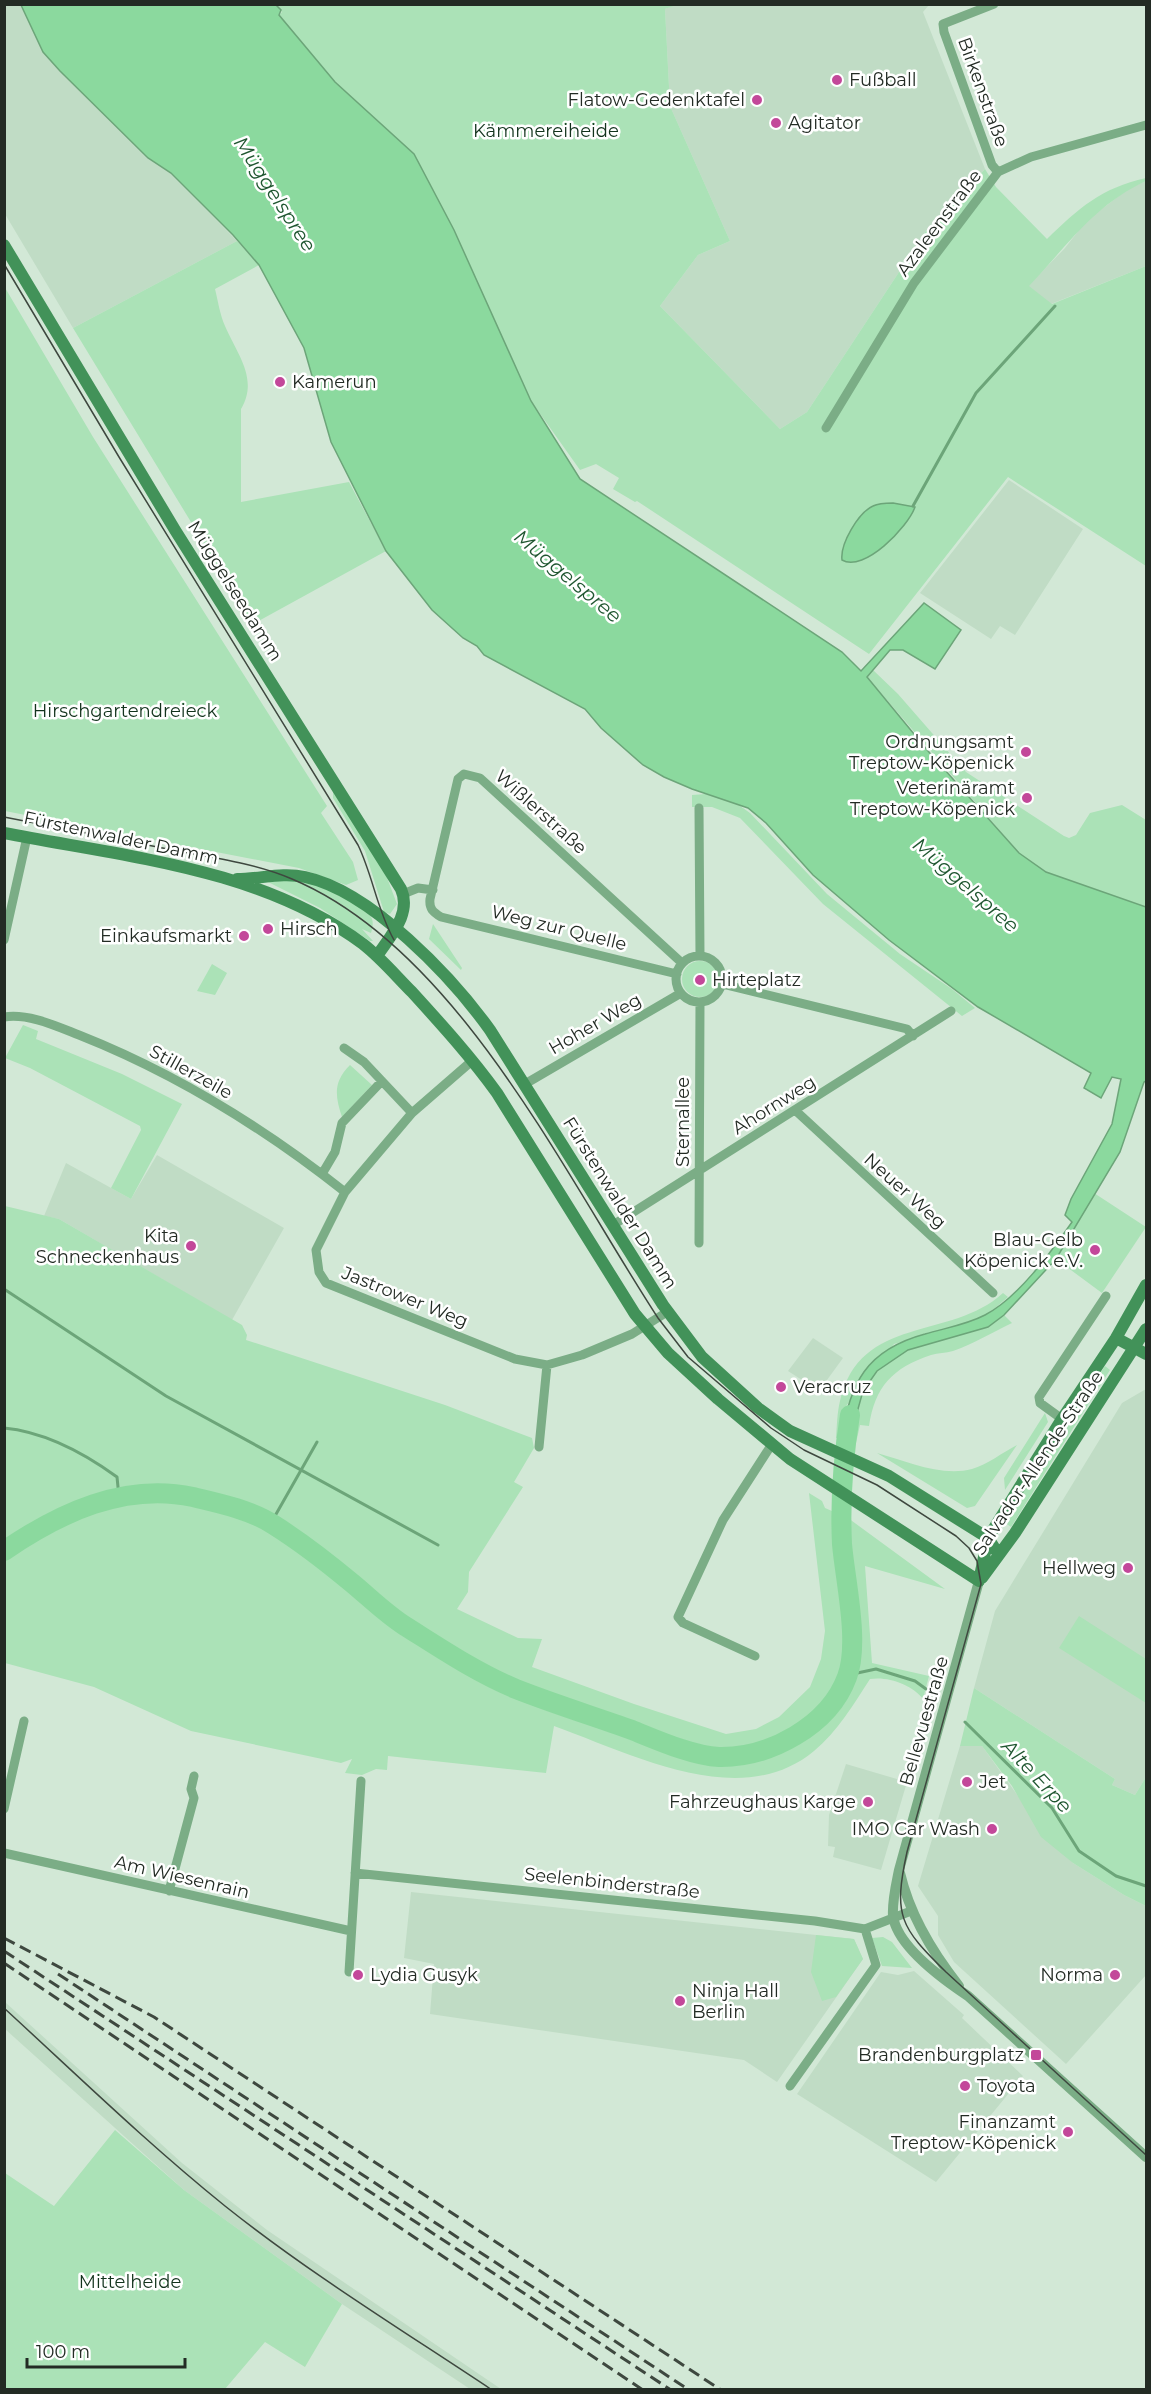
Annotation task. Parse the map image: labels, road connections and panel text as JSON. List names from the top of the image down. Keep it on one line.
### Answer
{"streets":{"main road":["Müggelseedamm","Fürstenwalder Damm","Salvador-Allende-Straße"],"street":["Birkenstraße","Azaleenstraße","Wißlerstraße","Weg zur Quelle","Hoher Weg","Stillerzeile","Ahornweg","Sternallee","Neuer Weg","Jastrower Weg","Bellevuestraße","Am Wiesenrain","Seelenbinderstraße"]},"crossings":[["Birkenstraße","Azaleenstraße"],["Wißlerstraße","Weg zur Quelle"],["Wißlerstraße","Hoher Weg"],["Wißlerstraße","Sternallee"],["Fürstenwalder Damm","Hoher Weg"],["Fürstenwalder Damm","Ahornweg"],["Fürstenwalder Damm","Jastrower Weg"],["Fürstenwalder Damm","Salvador-Allende-Straße"],["Fürstenwalder Damm","Bellevuestraße"],["Weg zur Quelle","Hoher Weg"],["Weg zur Quelle","Sternallee"],["Hoher Weg","Sternallee"],["Stillerzeile","Jastrower Weg"],["Ahornweg","Sternallee"],["Ahornweg","Neuer Weg"],["Salvador-Allende-Straße","Bellevuestraße"]],"water":["Müggelspree","Alte Erpe"],"parks":["Kämmereiheide","Hirschgartendreieck","Mittelheide"],"places":{"other":["Fußball","Flatow-Gedenktafel","Agitator","Kamerun","Ordnungsamt Treptow-Köpenick","Veterinäramt Treptow-Köpenick","Hirsch","Einkaufsmarkt","Hirteplatz","Kita Schneckenhaus","Blau-Gelb Köpenick e.V.","Veracruz","Hellweg","Jet","Fahrzeughaus Karge","IMO Car Wash","Lydia Gusyk","Norma","Ninja Hall Berlin","Toyota","Finanzamt Treptow-Köpenick"],"transit":["Brandenburgplatz"]},"scale_bar":"100 m"}
